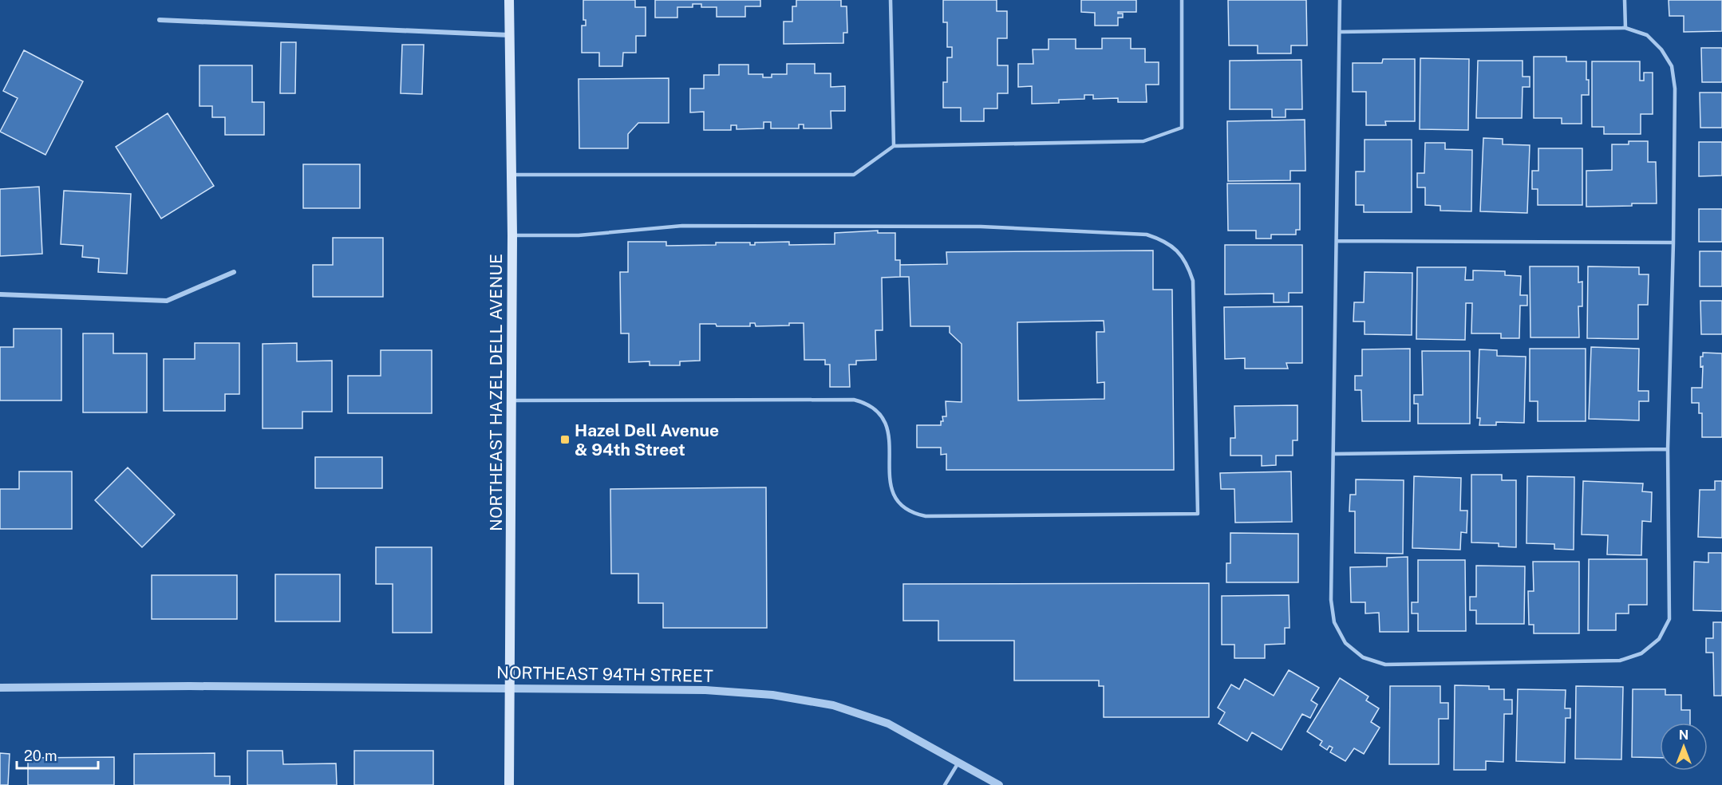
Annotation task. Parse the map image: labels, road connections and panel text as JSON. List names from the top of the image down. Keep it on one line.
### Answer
{"streets":{"main road":["NORTHEAST HAZEL DELL AVENUE"],"street":["NORTHEAST 94TH STREET"]},"crossings":[["NORTHEAST HAZEL DELL AVENUE","NORTHEAST 94TH STREET"]],"places":{"transit":["Hazel Dell Avenue & 94th Street"]},"scale_bar":"20 m","north":"top"}
